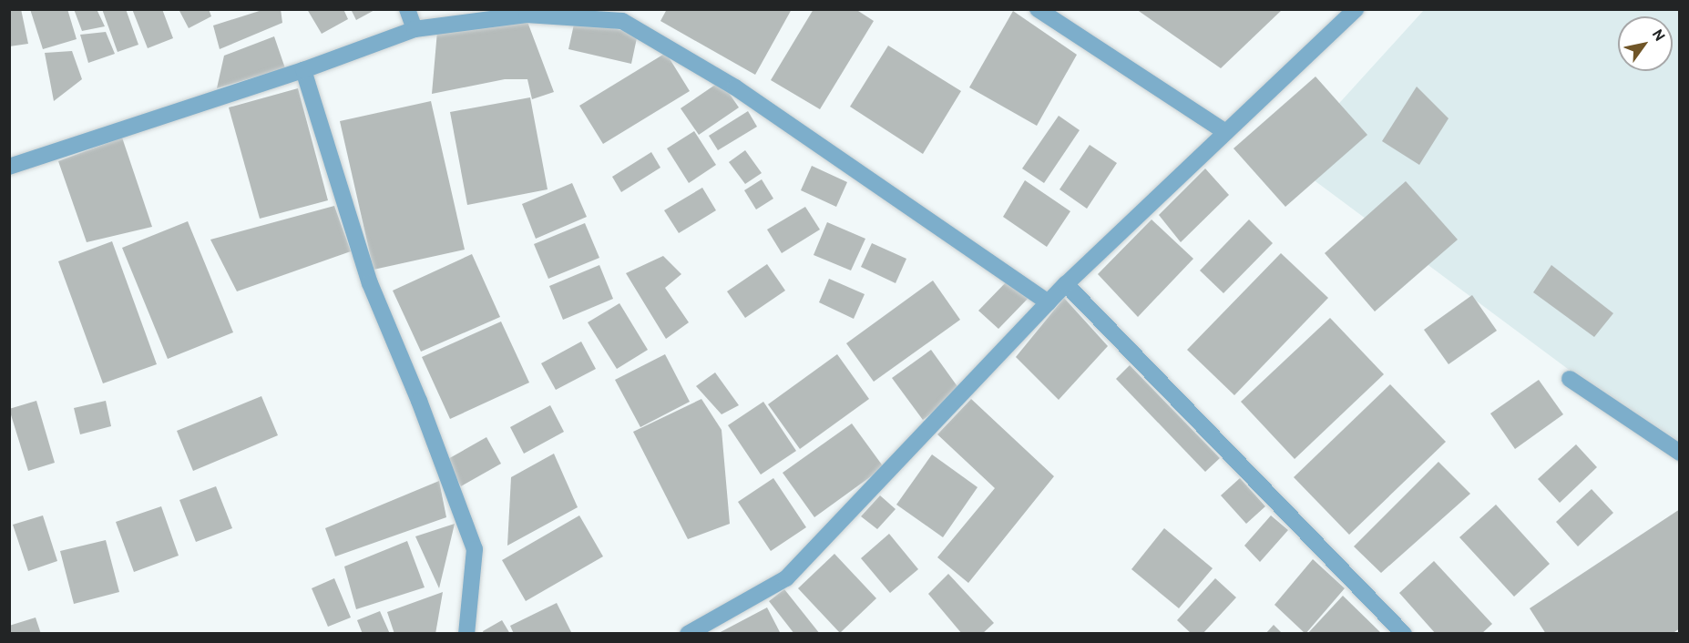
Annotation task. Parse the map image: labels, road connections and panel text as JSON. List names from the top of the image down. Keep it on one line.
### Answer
{"north":"top right"}
